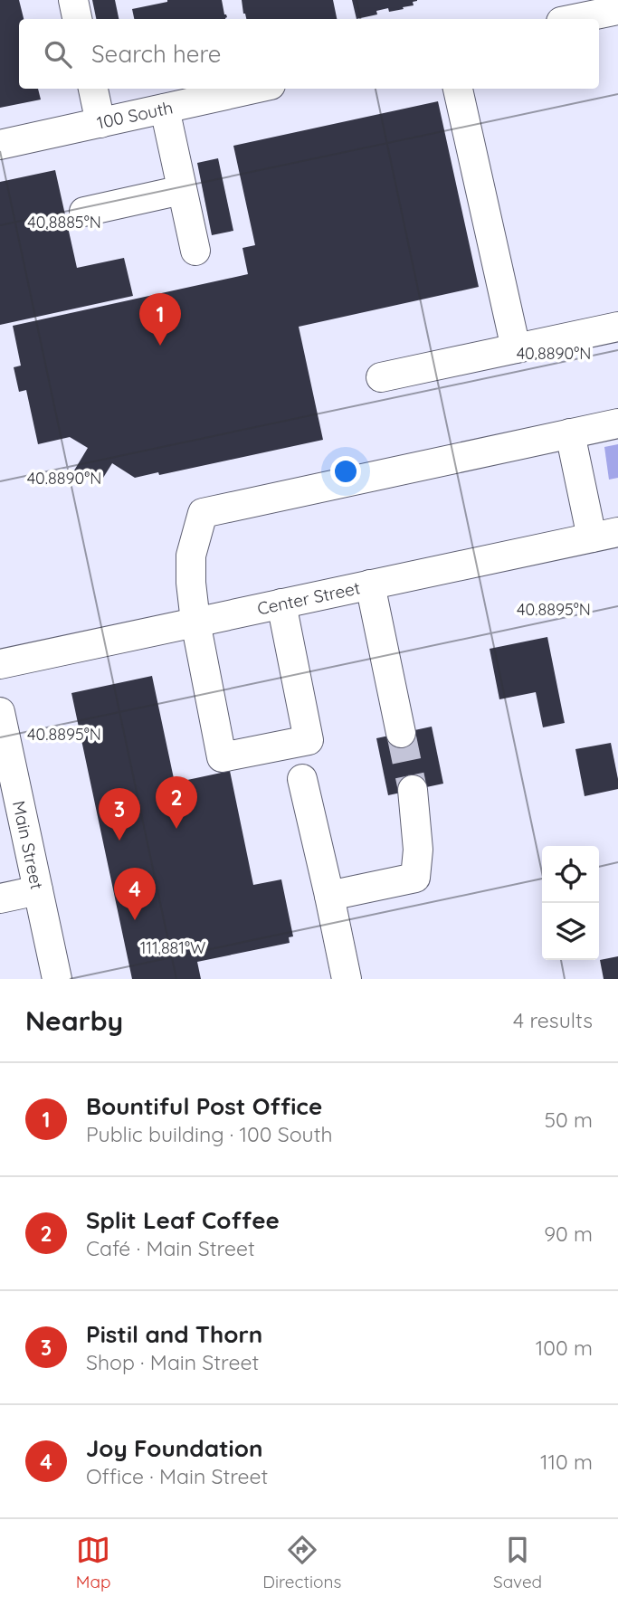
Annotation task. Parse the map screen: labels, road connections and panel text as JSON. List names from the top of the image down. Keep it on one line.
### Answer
{"streets":{"street":["100 South","Center Street","Main Street"]},"page":{"search":"Search here","pins":["1","2","3","4"],"heading":["Nearby","4 results"],"list":[{"mark":"1","name":"Bountiful Post Office","note":"Public building · 100 South","value":"50 m"},{"mark":"2","name":"Split Leaf Coffee","note":"Café · Main Street","value":"90 m"},{"mark":"3","name":"Pistil and Thorn","note":"Shop · Main Street","value":"100 m"},{"mark":"4","name":"Joy Foundation","note":"Office · Main Street","value":"110 m"}],"nav":["Map","Directions","Saved"]},"coordinates":["40.8885°N","40.8890°N","40.8895°N","111.881°W"]}
